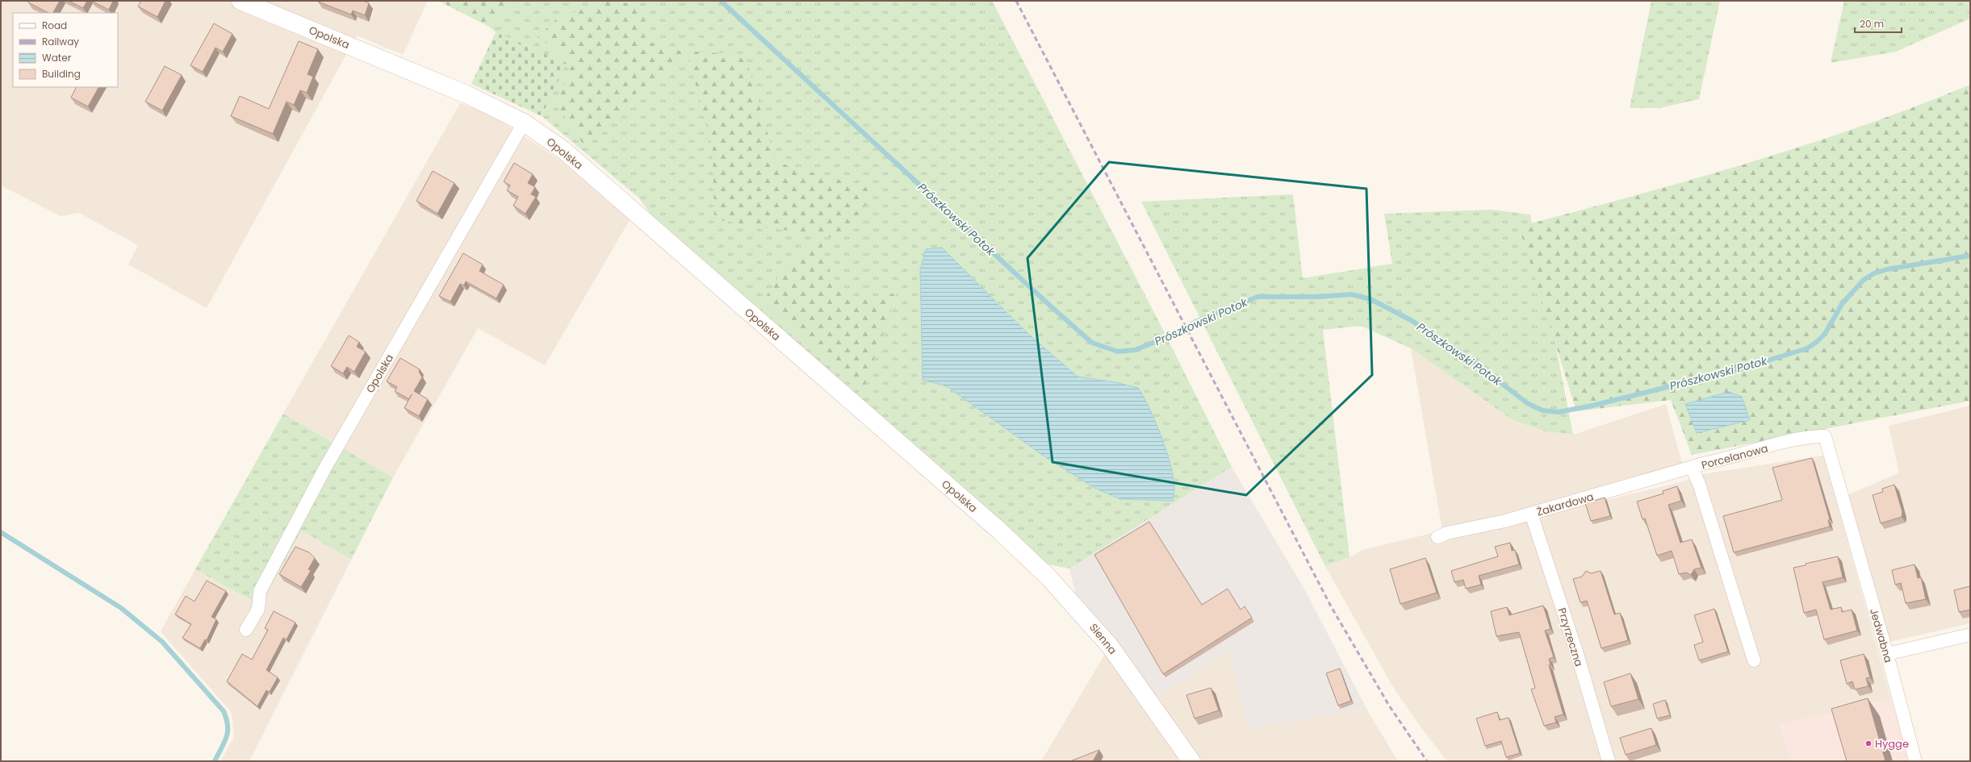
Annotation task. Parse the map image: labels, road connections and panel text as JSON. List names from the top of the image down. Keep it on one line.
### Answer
{"streets":{"street":["Opolska","Porcelanowa","Żakardowa","Jedwabna","Przyrzeczna","Sienna"]},"crossings":[["Opolska","Sienna"],["Porcelanowa","Żakardowa"],["Porcelanowa","Jedwabna"],["Żakardowa","Przyrzeczna"]],"water":["Prószkowski Potok"],"places":["Hygge"],"legend":["Road","Railway","Water","Building"],"scale_bar":"20 m"}
